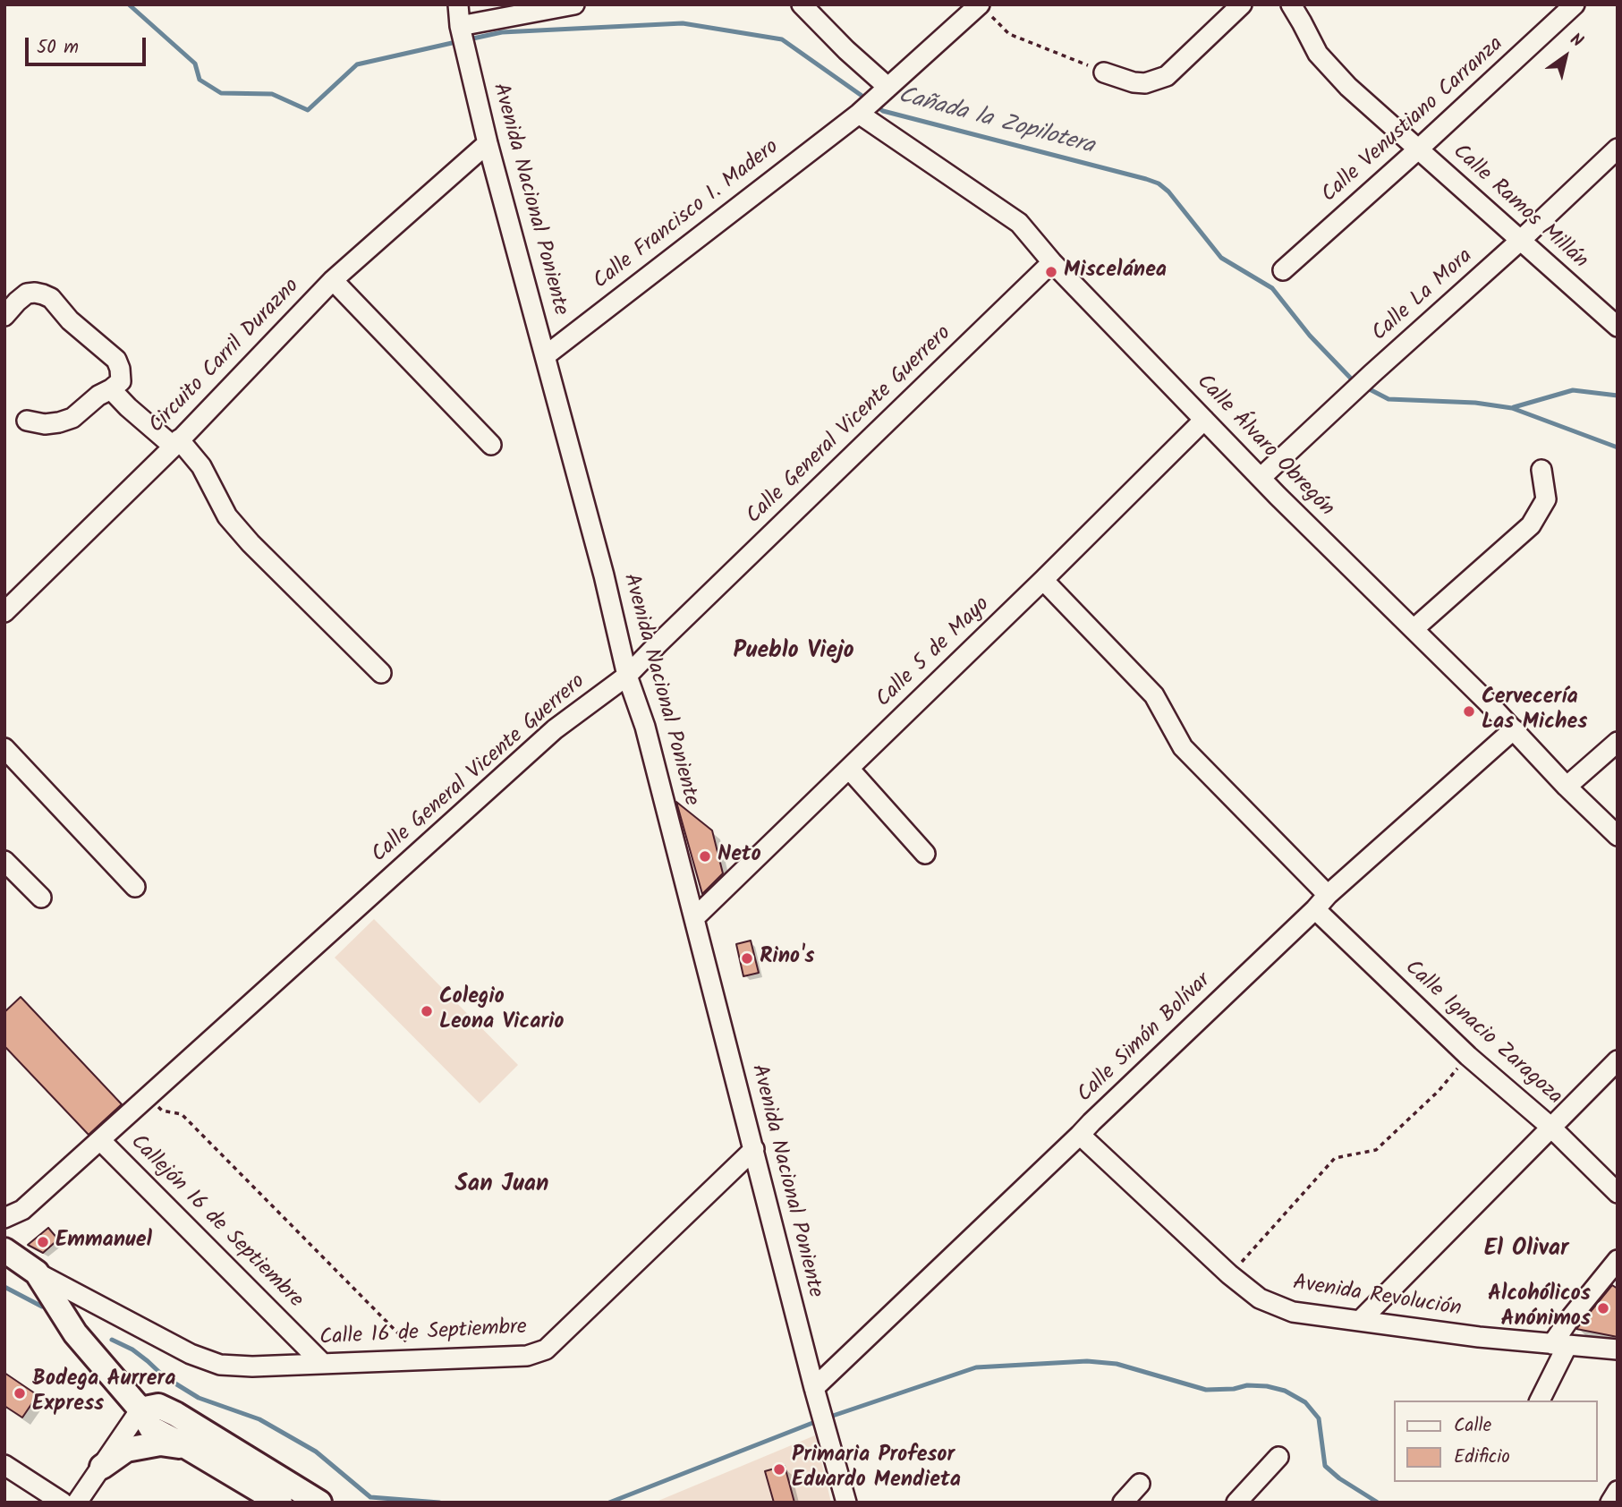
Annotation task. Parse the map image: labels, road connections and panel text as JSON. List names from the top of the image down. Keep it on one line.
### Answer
{"streets":{"street":["Calle Venustiano Carranza","Avenida Nacional Poniente","Calle Ramos Millán","Calle Francisco I. Madero","Calle La Mora","Circuito Carril Durazno","Calle General Vicente Guerrero","Calle Álvaro Obregón","Calle 5 de Mayo","Calle Ignacio Zaragoza","Calle Simón Bolívar","Callejón 16 de Septiembre","Avenida Revolución","Calle 16 de Septiembre"]},"crossings":[["Calle Venustiano Carranza","Calle Ramos Millán"],["Avenida Nacional Poniente","Calle Francisco I. Madero"],["Avenida Nacional Poniente","Circuito Carril Durazno"],["Avenida Nacional Poniente","Calle General Vicente Guerrero"],["Avenida Nacional Poniente","Calle 5 de Mayo"],["Avenida Nacional Poniente","Calle Simón Bolívar"],["Avenida Nacional Poniente","Calle 16 de Septiembre"],["Calle Ramos Millán","Calle La Mora"],["Calle Francisco I. Madero","Calle Álvaro Obregón"],["Calle La Mora","Calle Álvaro Obregón"],["Calle General Vicente Guerrero","Calle Álvaro Obregón"],["Calle General Vicente Guerrero","Callejón 16 de Septiembre"],["Calle Álvaro Obregón","Calle 5 de Mayo"],["Calle Álvaro Obregón","Calle Simón Bolívar"],["Calle 5 de Mayo","Calle Ignacio Zaragoza"],["Calle Ignacio Zaragoza","Calle Simón Bolívar"],["Calle Simón Bolívar","Avenida Revolución"],["Callejón 16 de Septiembre","Calle 16 de Septiembre"]],"districts":["Pueblo Viejo","San Juan","El Olivar"],"water":["Cañada la Zopilotera"],"places":["Miscelánea","Cervecería Las Miches","Neto","Rino's","Colegio Leona Vicario","Emmanuel","Alcohólicos Anónimos","Bodega Aurrera Express","Primaria Profesor Eduardo Mendieta"],"legend":["Calle","Edificio"],"scale_bar":"50 m","north":"top right"}
